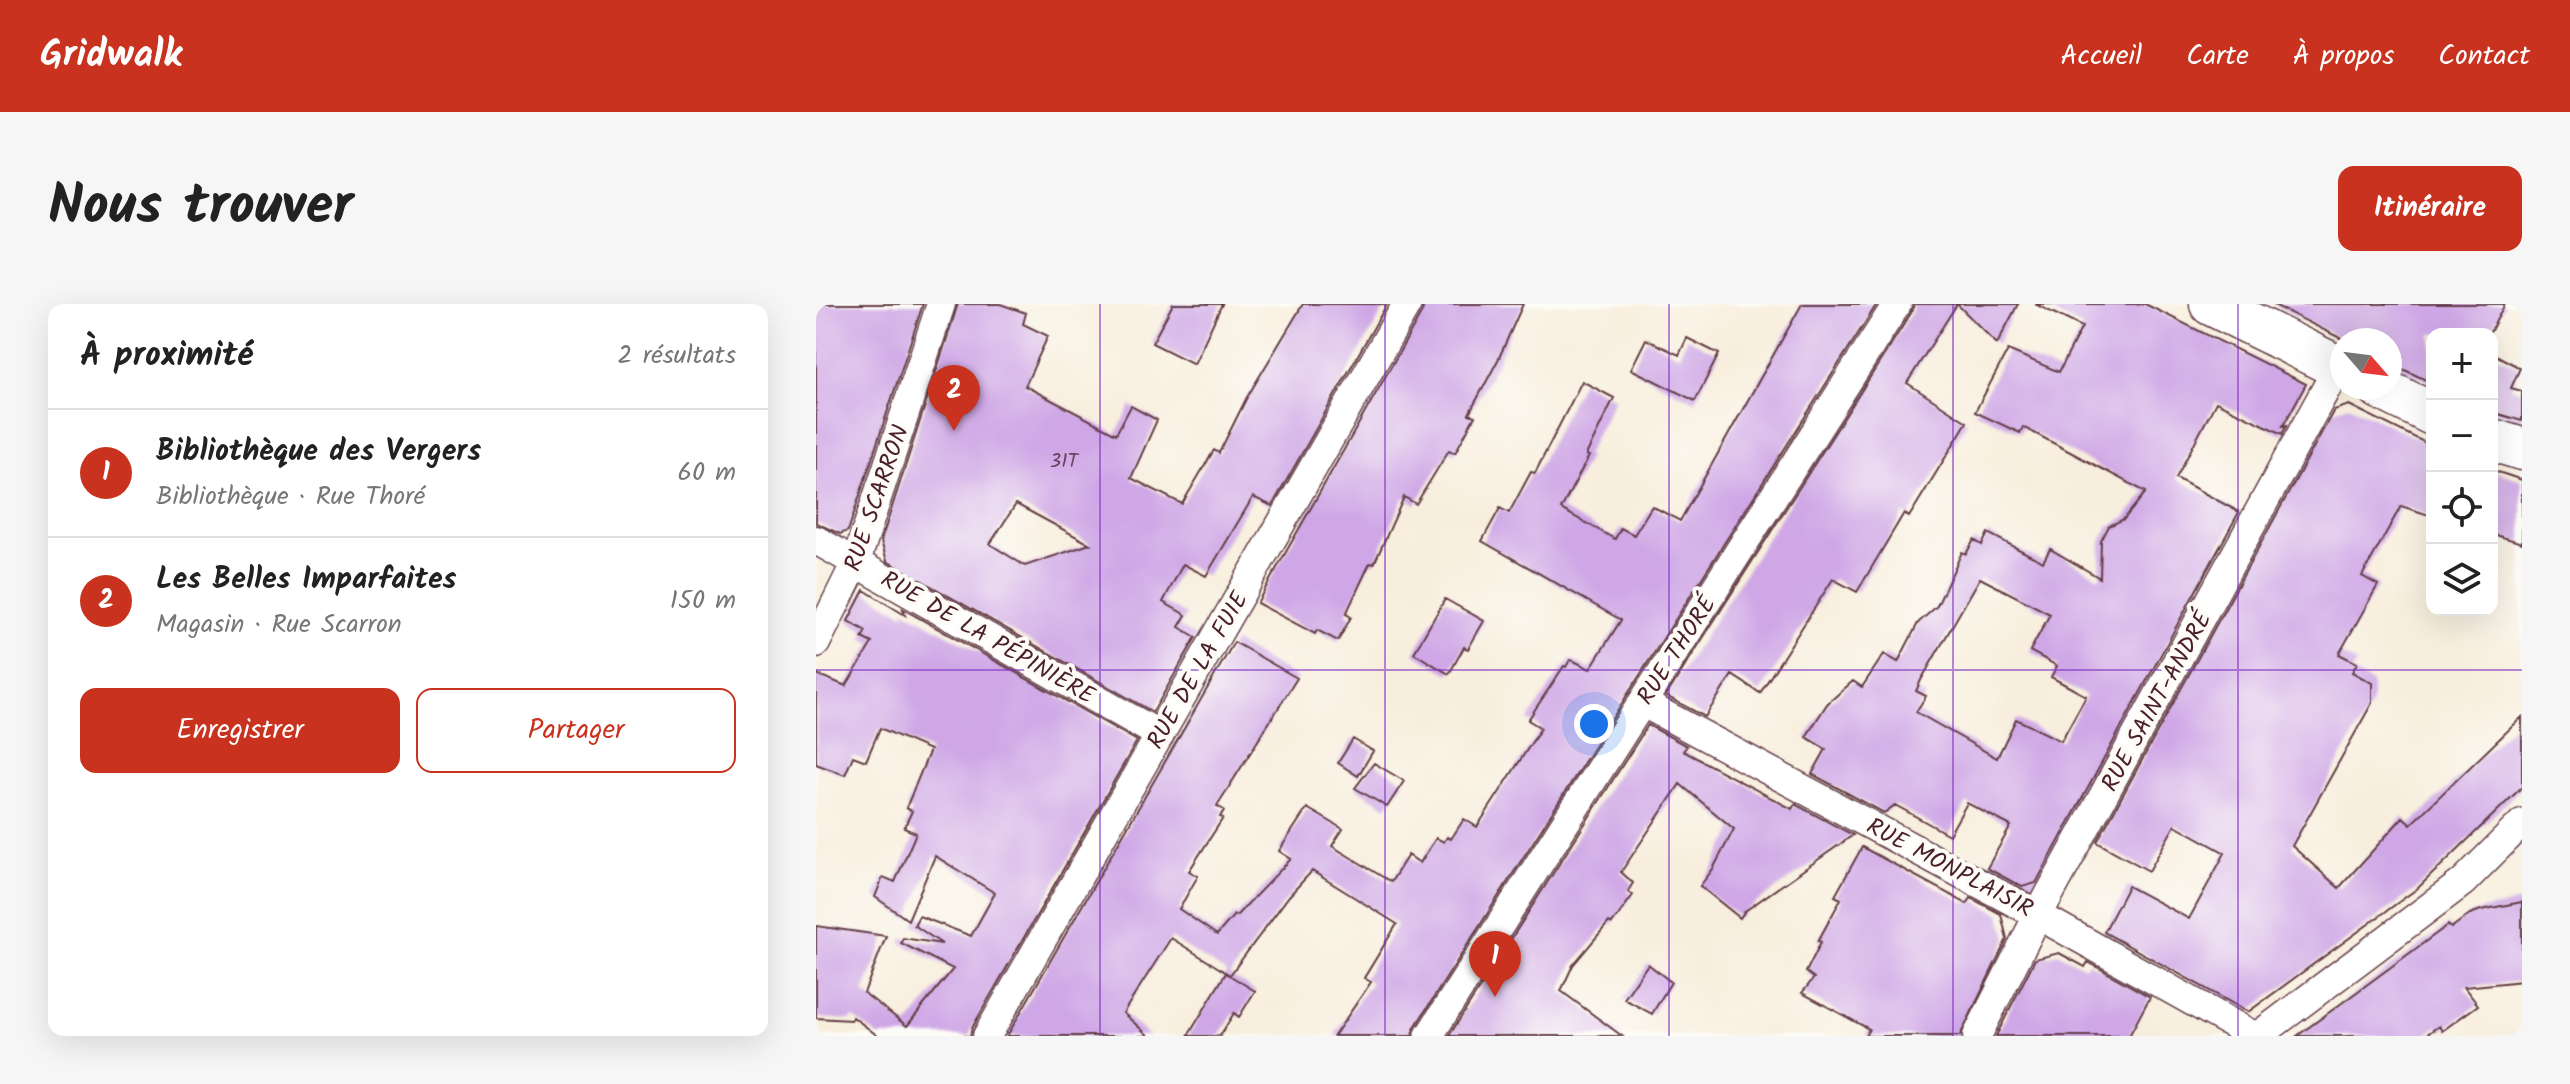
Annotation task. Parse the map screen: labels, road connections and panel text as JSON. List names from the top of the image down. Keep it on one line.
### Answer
{"streets":{"street":["RUE SCARRON","RUE DE LA PÉPINIÈRE","RUE THORÉ","RUE DE LA FUIE","RUE SAINT-ANDRÉ","RUE MONPLAISIR"]},"crossings":[["RUE SCARRON","RUE DE LA PÉPINIÈRE"],["RUE DE LA PÉPINIÈRE","RUE DE LA FUIE"],["RUE THORÉ","RUE MONPLAISIR"],["RUE SAINT-ANDRÉ","RUE MONPLAISIR"]],"house_numbers":["31T"],"north":"bottom right","page":{"header":"Gridwalk","nav":["Accueil","Carte","À propos","Contact"],"title":"Nous trouver","buttons":["Itinéraire",["Enregistrer","Partager"]],"heading":["À proximité","2 résultats"],"map_buttons":["+","−"],"pins":["2","1"],"list":[{"mark":"1","name":"Bibliothèque des Vergers","note":"Bibliothèque · Rue Thoré","value":"60 m"},{"mark":"2","name":"Les Belles Imparfaites","note":"Magasin · Rue Scarron","value":"150 m"}]}}
